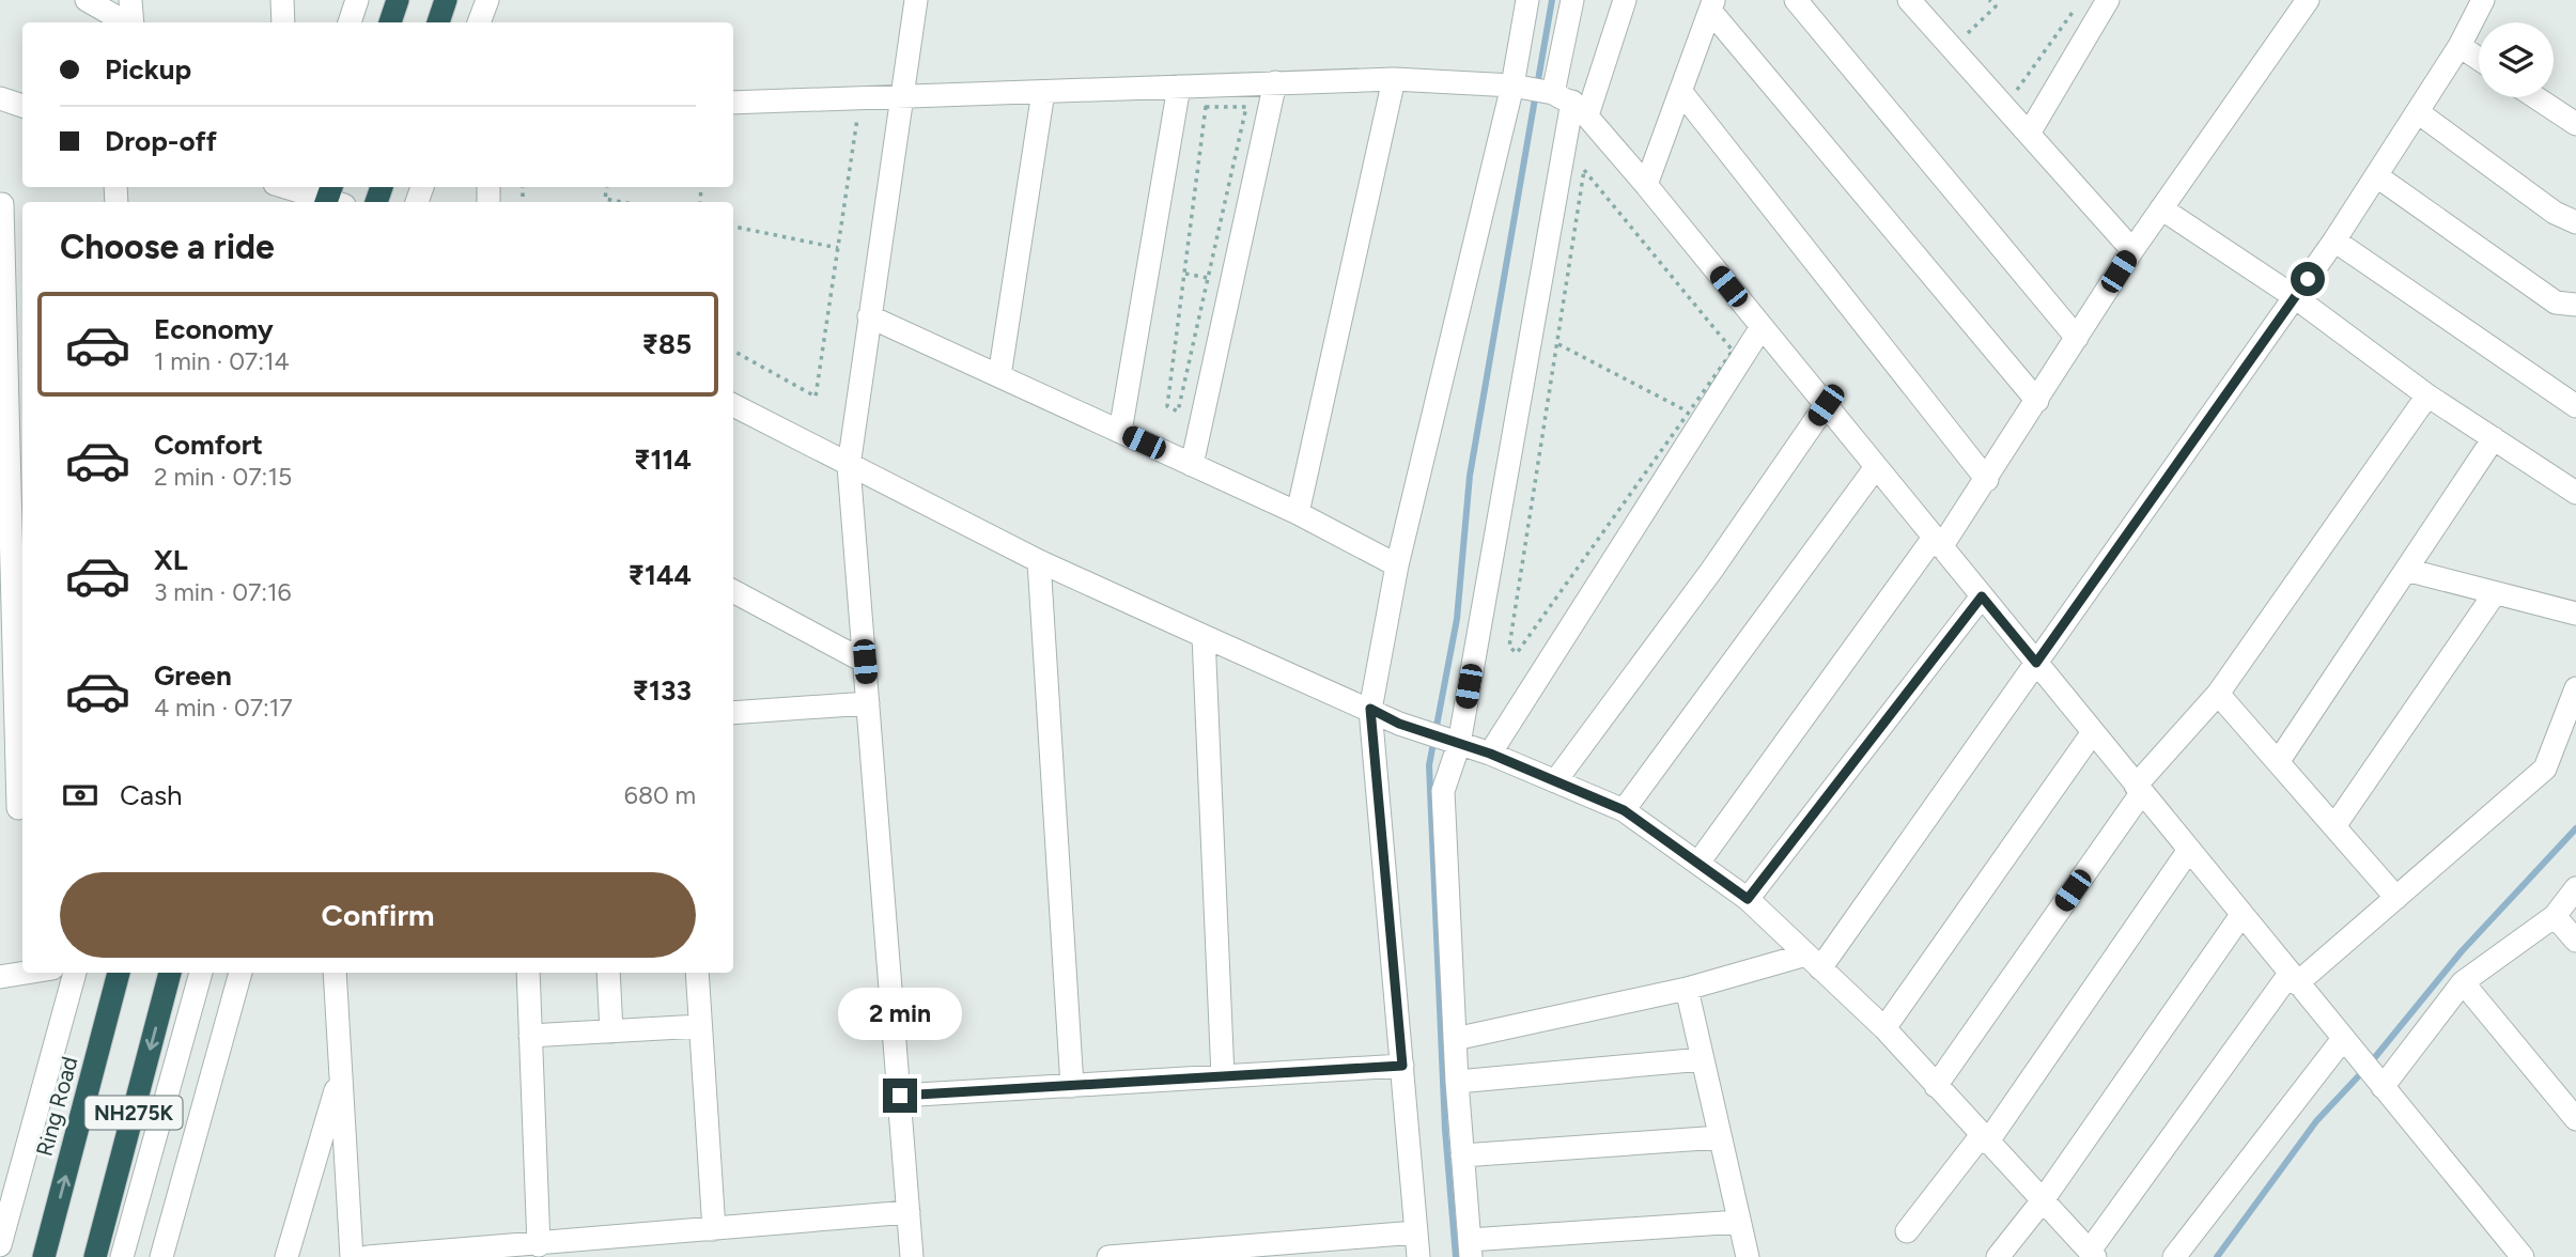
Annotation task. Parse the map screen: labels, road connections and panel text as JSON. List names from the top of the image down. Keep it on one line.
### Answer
{"streets":{"highway":["Ring Road","NH275K"]},"page":{"banner":["Pickup","Drop-off"],"heading":"Choose a ride","list":[{"name":"Economy","note":"1 min · 07:14","value":"₹85"},{"name":"Comfort","note":"2 min · 07:15","value":"₹114"},{"name":"XL","note":"3 min · 07:16","value":"₹144"},{"name":"Green","note":"4 min · 07:17","value":"₹133"}],"pay":["Cash","680 m"],"buttons":"Confirm","bubble":"2 min"}}
